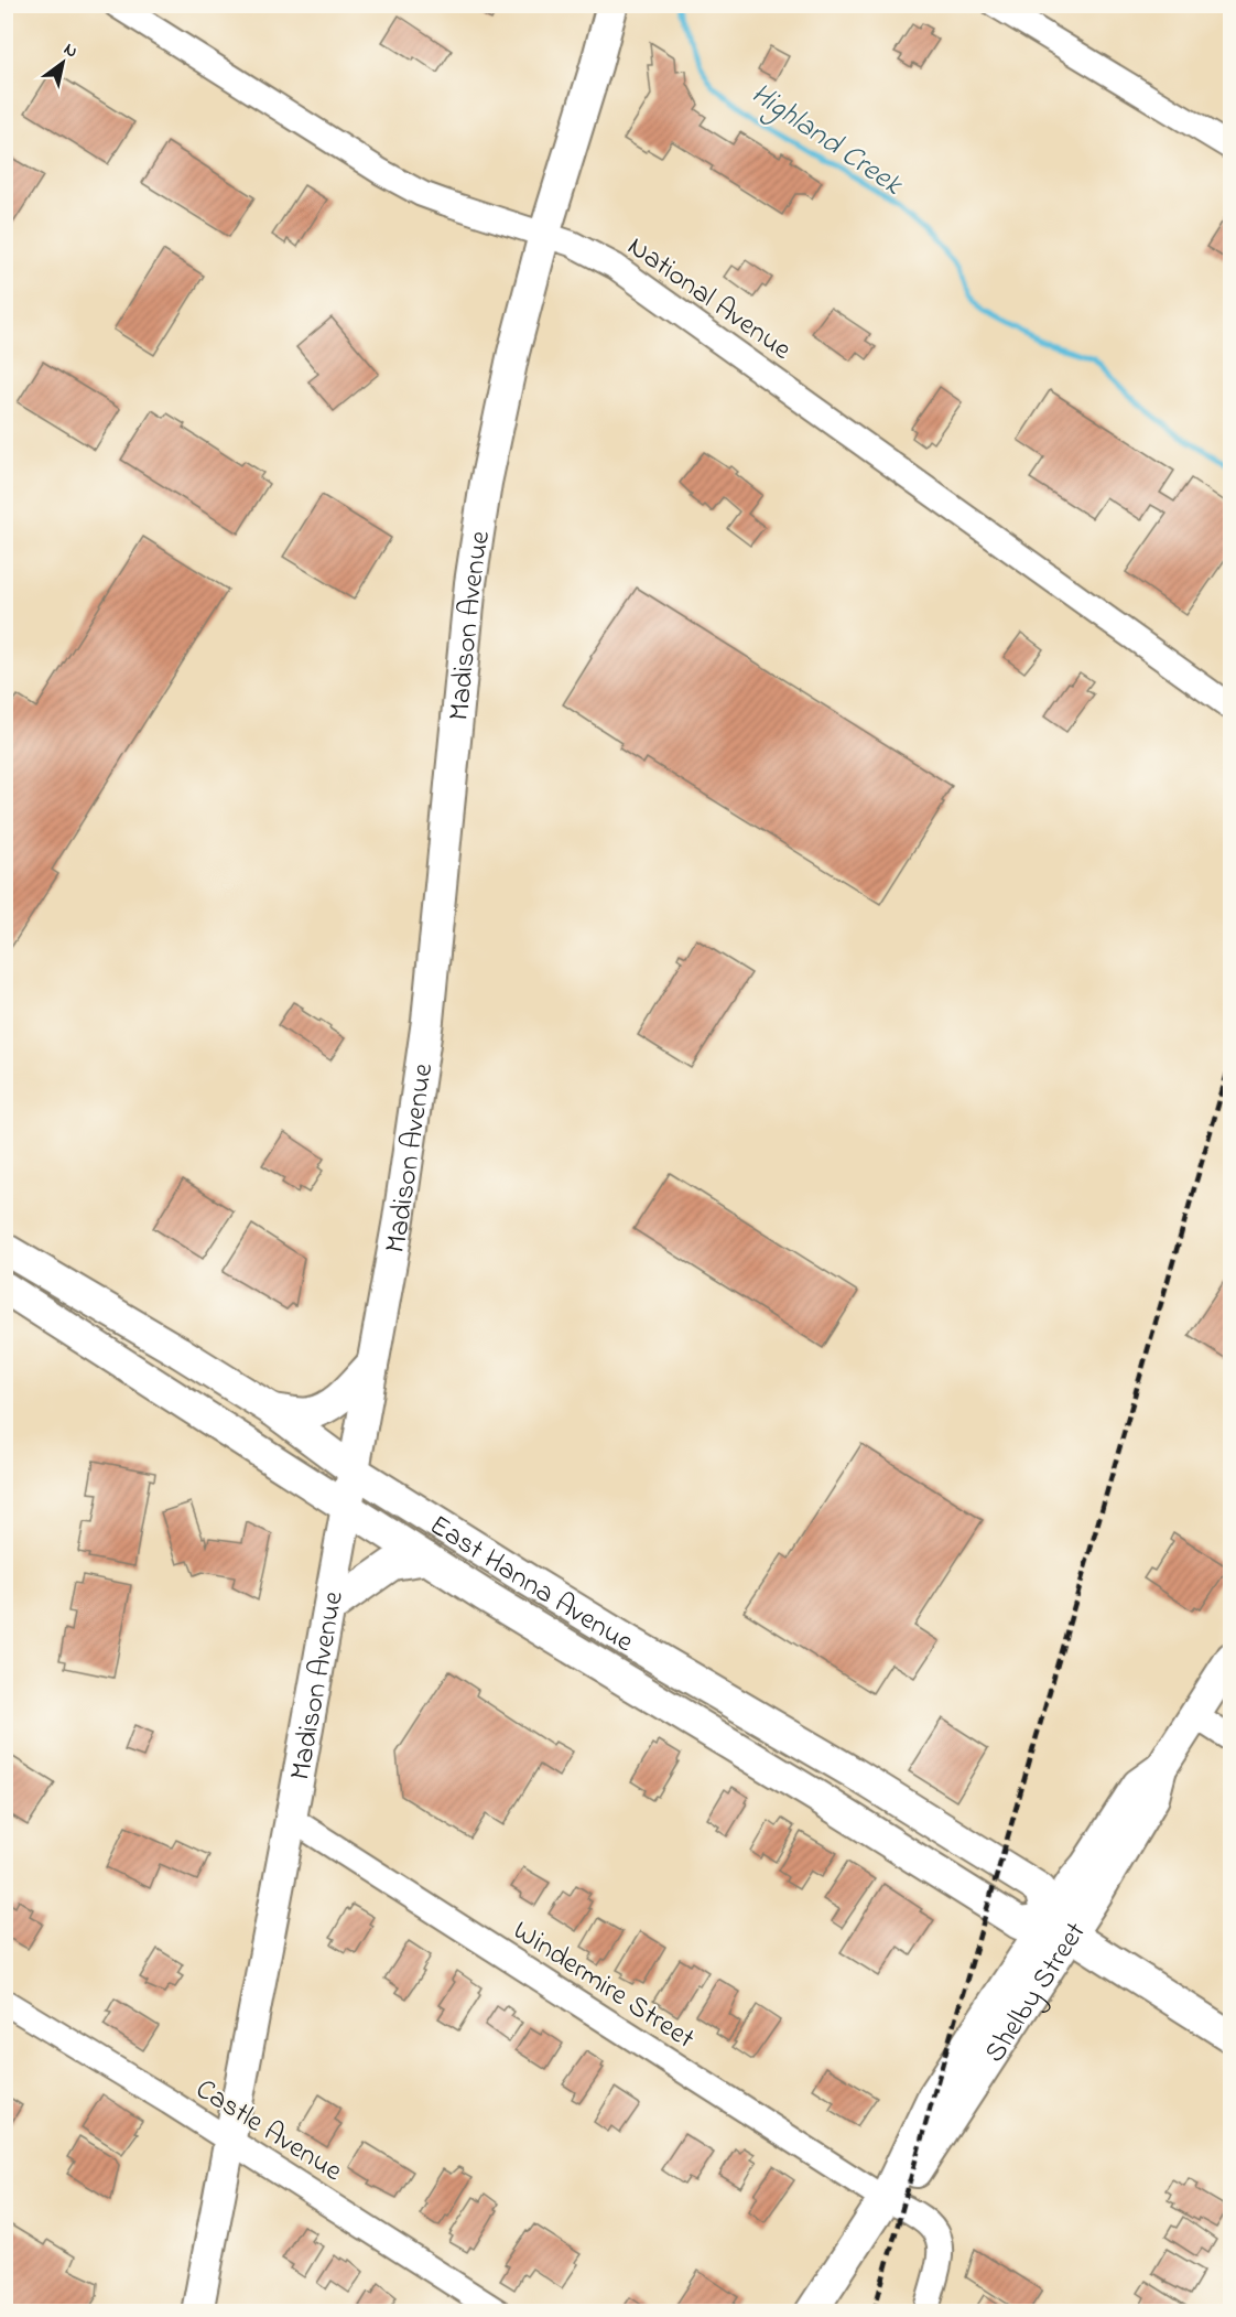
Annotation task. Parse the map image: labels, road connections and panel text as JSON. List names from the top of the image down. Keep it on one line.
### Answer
{"streets":{"main road":["Madison Avenue","East Hanna Avenue","Shelby Street"],"street":["National Avenue","Windermire Street","Castle Avenue"]},"crossings":[["National Avenue","Madison Avenue"],["Madison Avenue","East Hanna Avenue"],["Madison Avenue","Windermire Street"],["Madison Avenue","Castle Avenue"],["East Hanna Avenue","Shelby Street"],["Windermire Street","Shelby Street"]],"water":["Highland Creek"],"north":"top right"}
